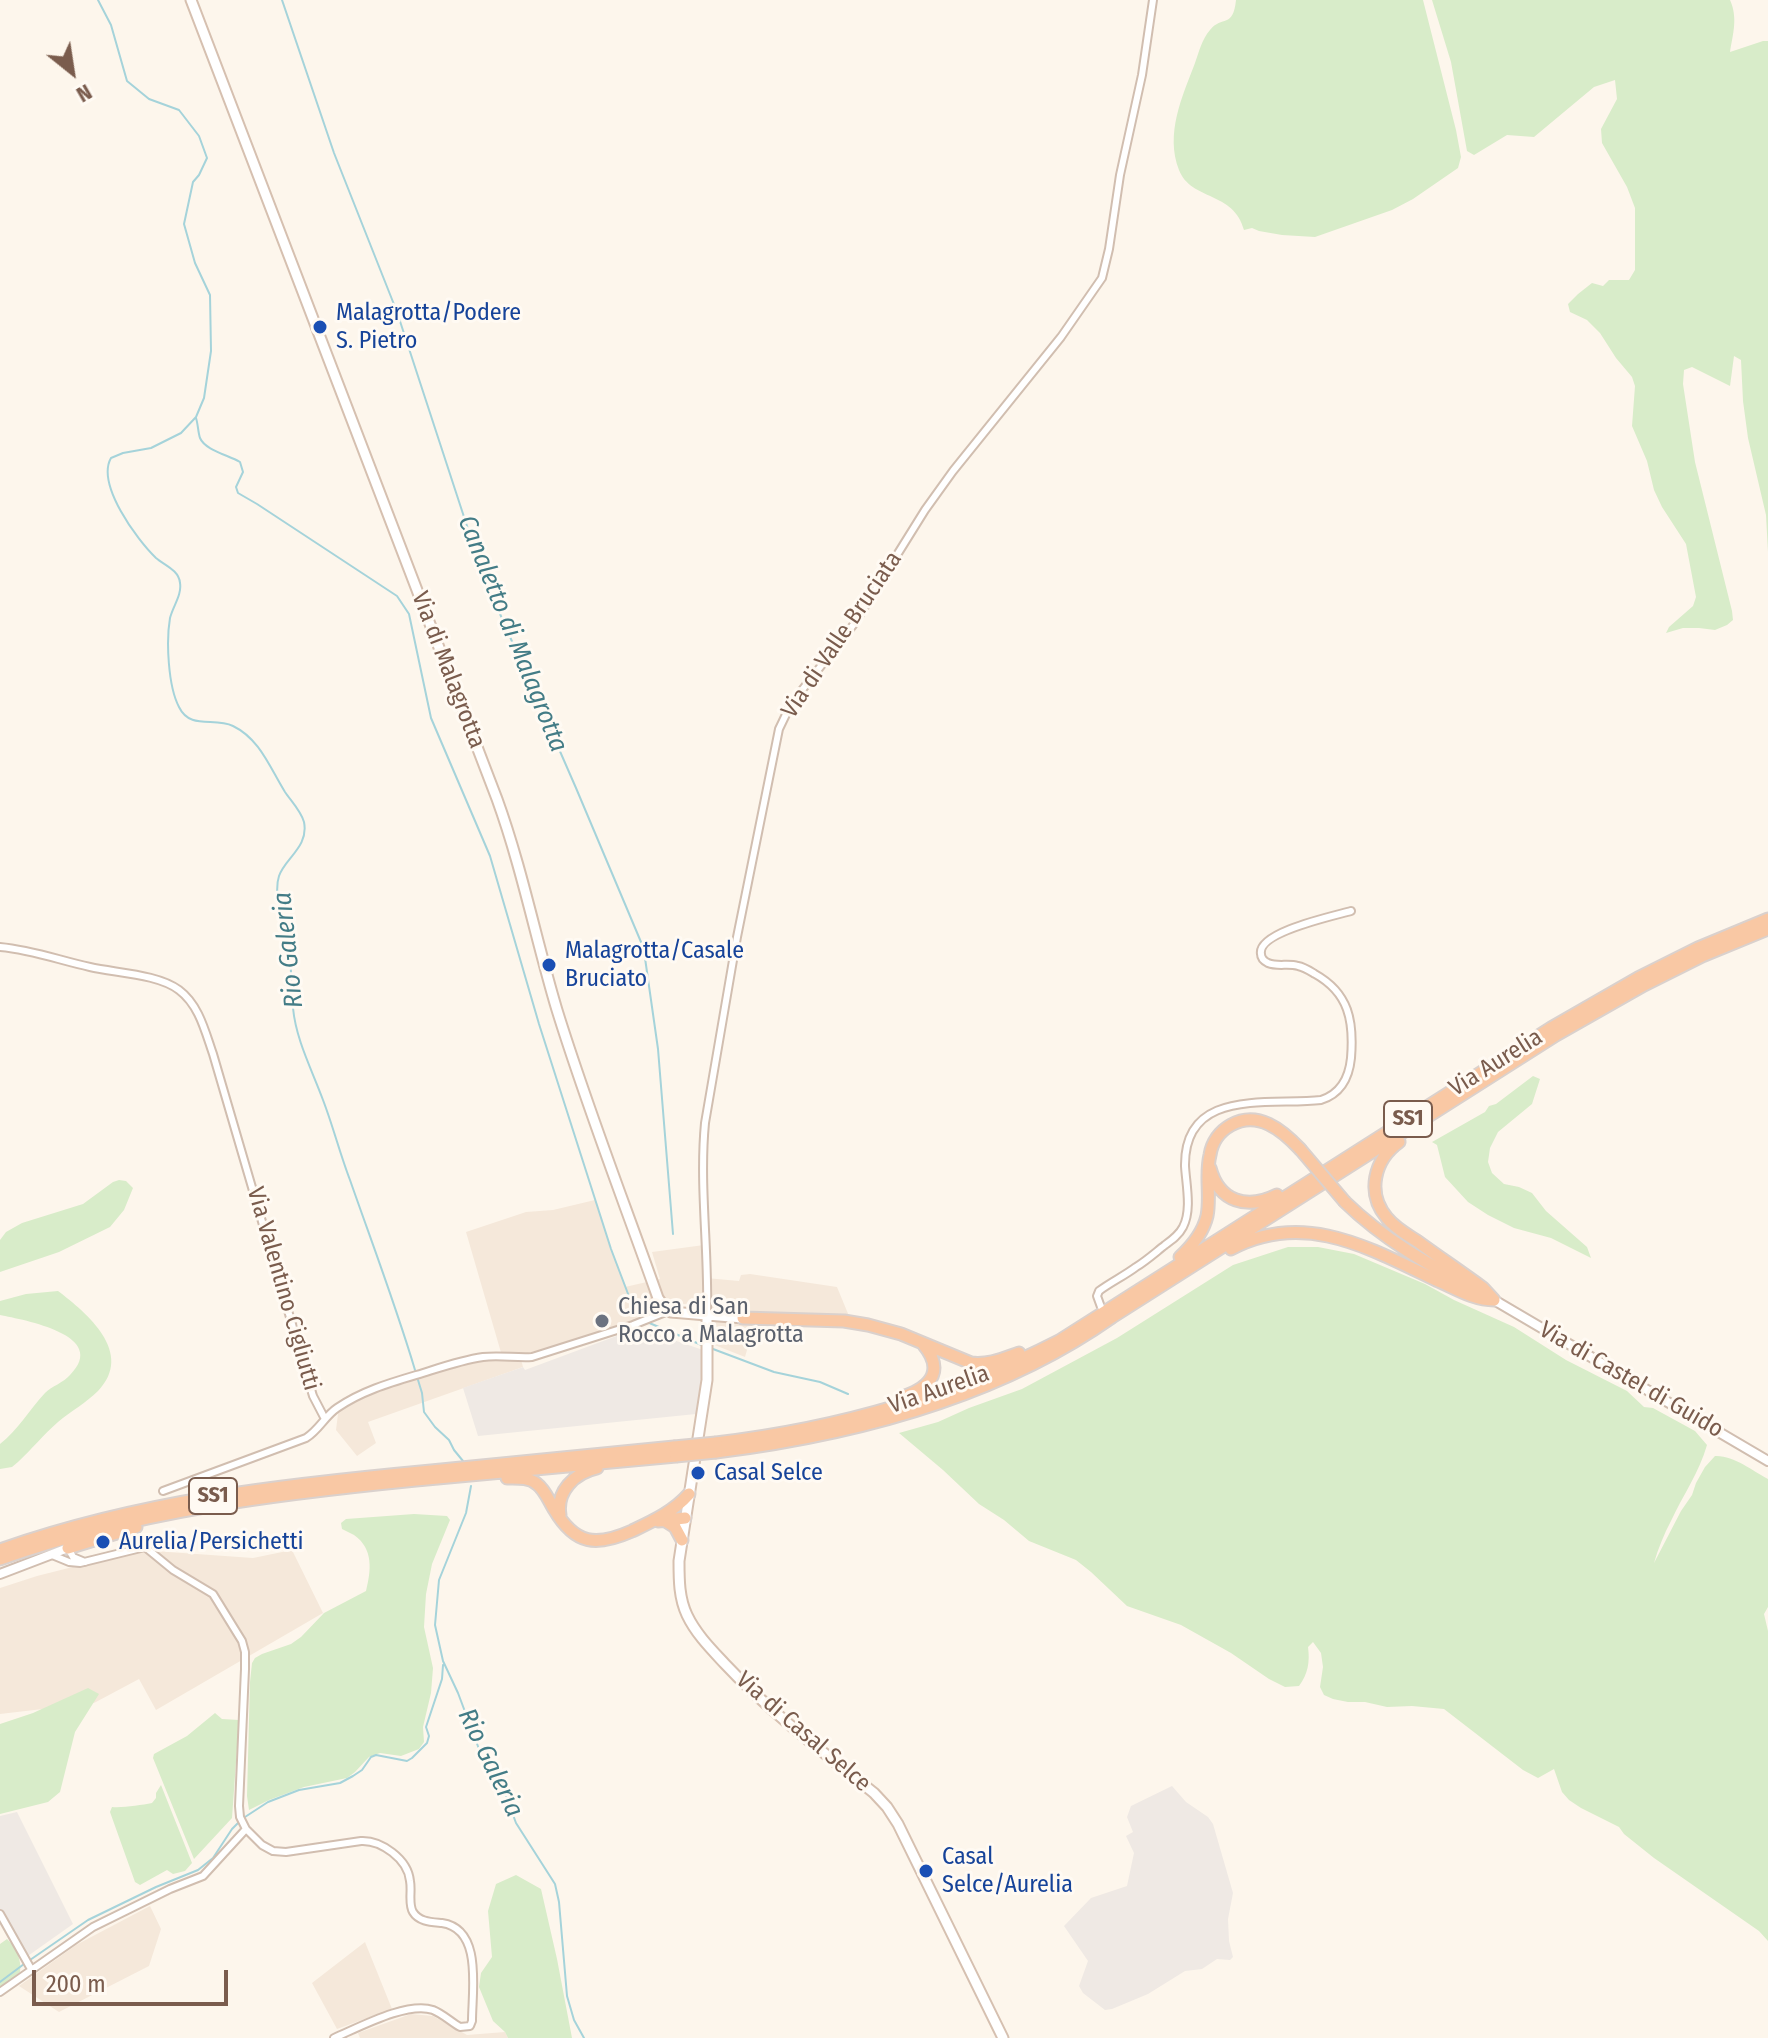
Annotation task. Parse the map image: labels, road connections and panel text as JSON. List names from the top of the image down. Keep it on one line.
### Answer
{"streets":{"highway":["Via Aurelia","SS1"],"main road":["Via di Malagrotta","Via di Casal Selce"],"street":["Via di Valle Bruciata","Via Valentino Cigliutti","Via di Castel di Guido"]},"crossings":[["Via di Valle Bruciata","Via di Casal Selce"],["Via di Malagrotta","Via Valentino Cigliutti"]],"water":["Canaletto di Malagrotta","Rio Galeria"],"places":["Malagrotta/Podere S. Pietro","Malagrotta/Casale Bruciato","Chiesa di San Rocco a Malagrotta","Casal Selce","Aurelia/Persichetti","Casal Selce/Aurelia"],"scale_bar":"200 m","north":"bottom right"}
